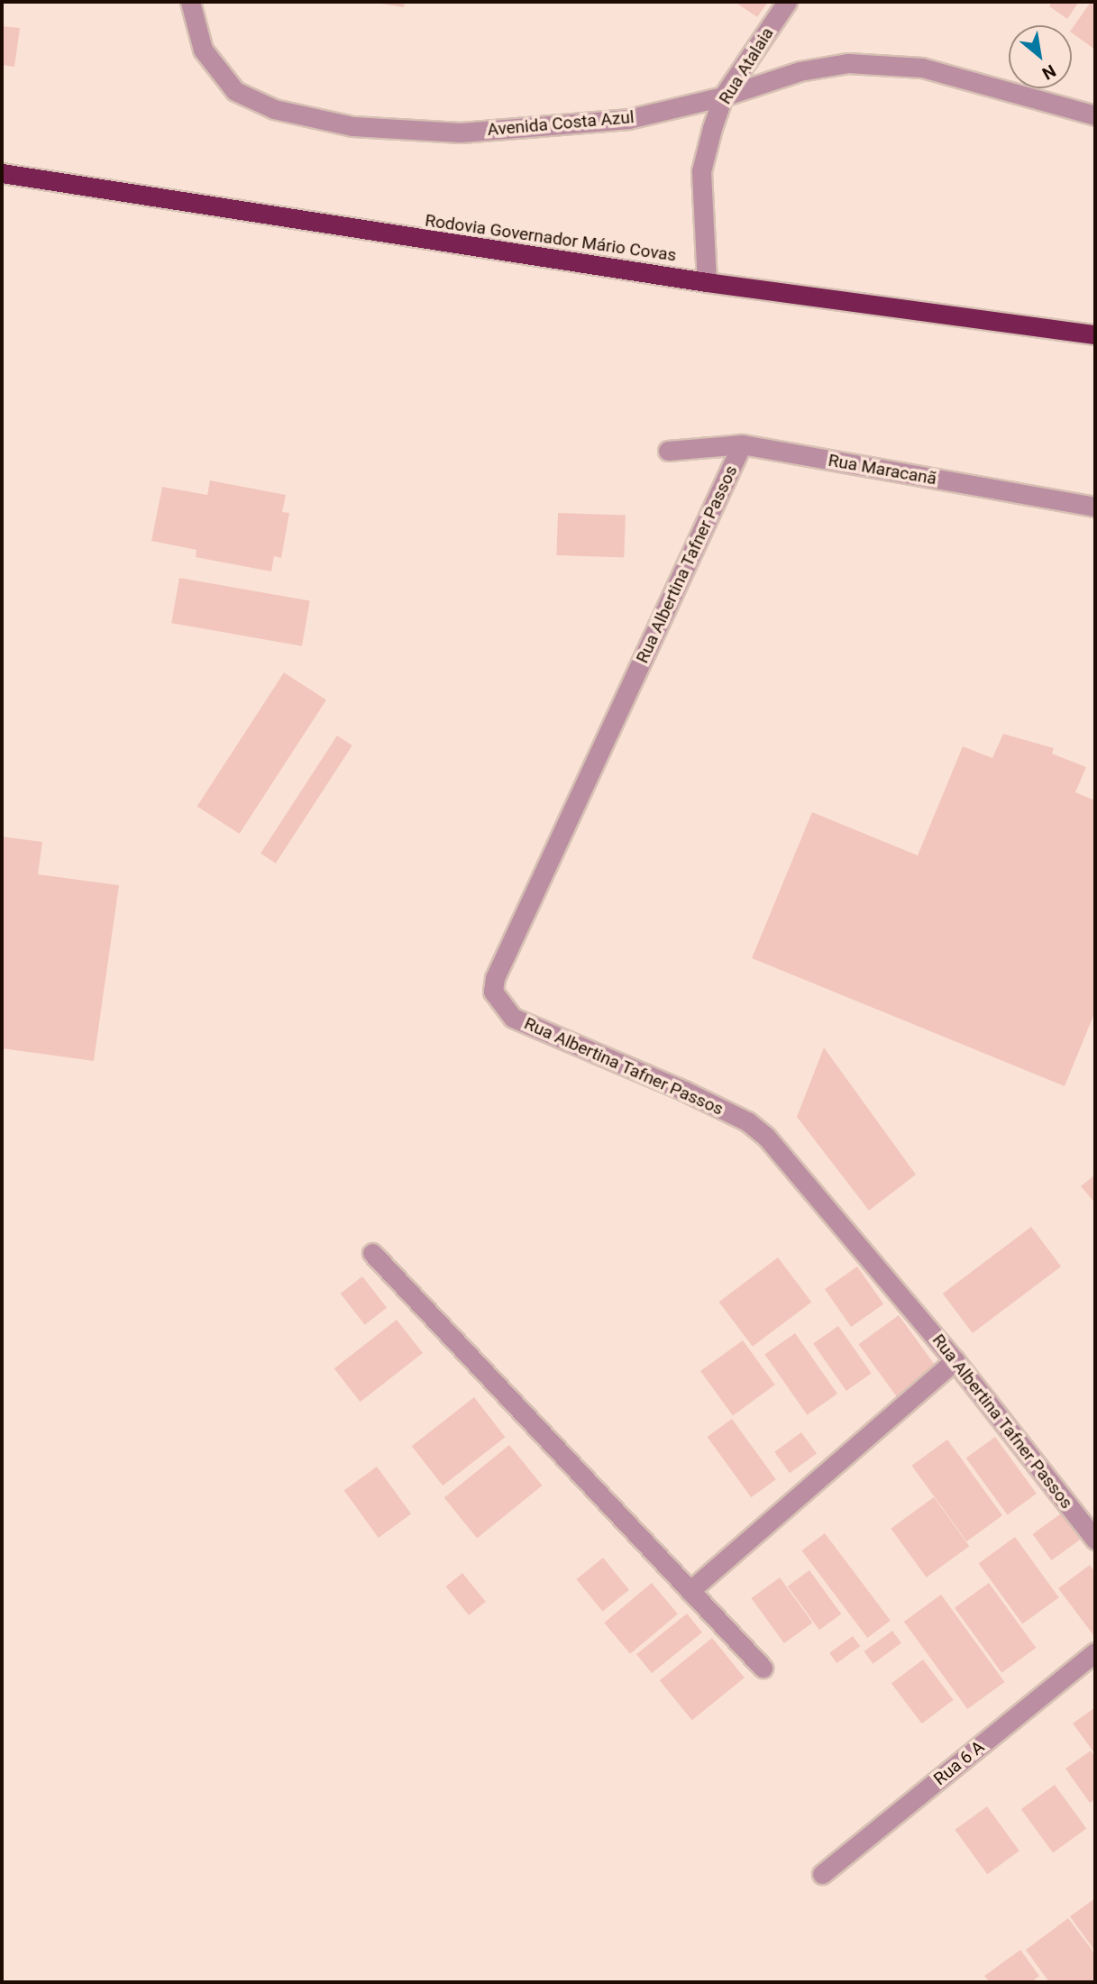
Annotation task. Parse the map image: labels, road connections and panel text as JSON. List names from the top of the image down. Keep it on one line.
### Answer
{"streets":{"highway":["Rodovia Governador Mário Covas"],"street":["Rua Atalaia","Avenida Costa Azul","Rua Maracanã","Rua Albertina Tafner Passos","Rua 6 A"]},"crossings":[["Rua Atalaia","Avenida Costa Azul"],["Rua Atalaia","Rodovia Governador Mário Covas"],["Rua Maracanã","Rua Albertina Tafner Passos"]],"north":"bottom right"}
